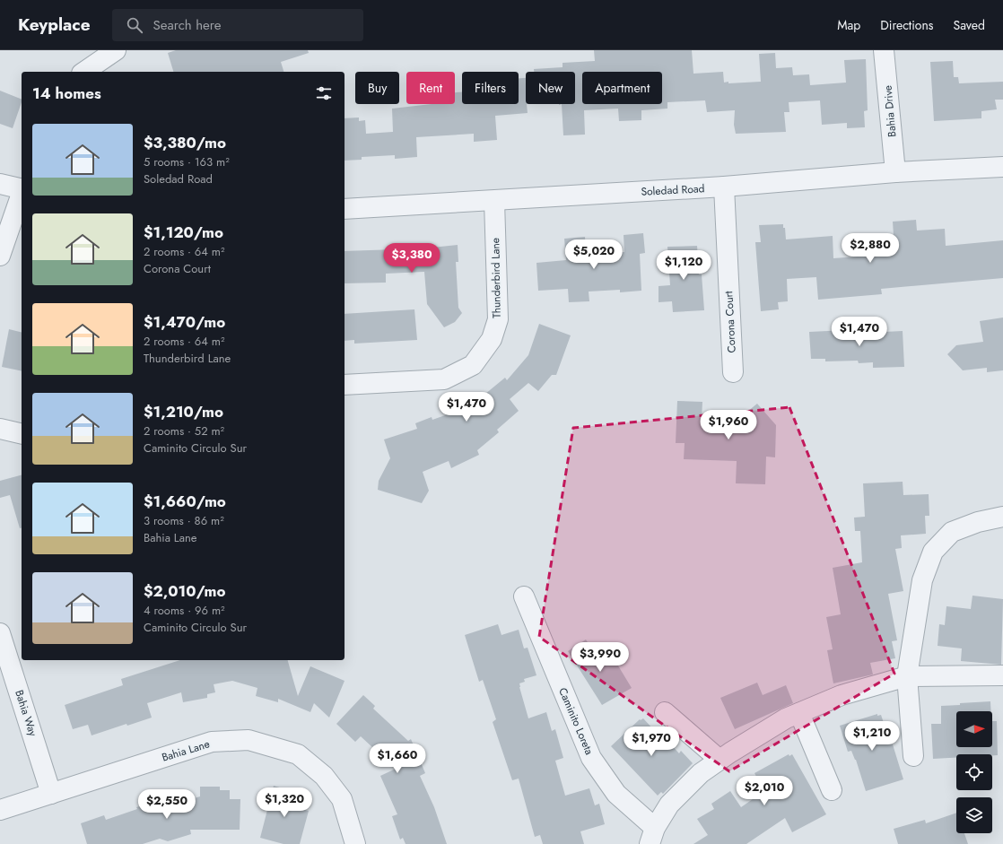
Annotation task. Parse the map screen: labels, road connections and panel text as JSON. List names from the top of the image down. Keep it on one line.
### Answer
{"streets":{"street":["Bahia Drive","Soledad Road","Thunderbird Lane","Corona Court","Bahia Way","Caminito Loreta","Bahia Lane"]},"crossings":[["Bahia Drive","Soledad Road"],["Soledad Road","Thunderbird Lane"],["Soledad Road","Corona Court"],["Bahia Way","Bahia Lane"]],"north":"right","page":{"header":"Keyplace","search":"Search here","nav":["Map","Directions","Saved"],"chip":["Buy","Rent","Filters","New","Apartment"],"heading":"14 homes","list":[{"name":"$3,380/mo","note":"5 rooms · 163 m² · Soledad Road"},{"name":"$1,120/mo","note":"2 rooms · 64 m² · Corona Court"},{"name":"$1,470/mo","note":"2 rooms · 64 m² · Thunderbird Lane"},{"name":"$1,210/mo","note":"2 rooms · 52 m² · Caminito Circulo Sur"},{"name":"$1,660/mo","note":"3 rooms · 86 m² · Bahia Lane"},{"name":"$2,010/mo","note":"4 rooms · 96 m² · Caminito Circulo Sur"}],"price":["$2,880","$5,020","$3,380","$1,120","$1,470","$1,470","$1,960","$3,990","$1,210","$1,970","$1,660","$2,010","$1,320","$2,550"]}}
